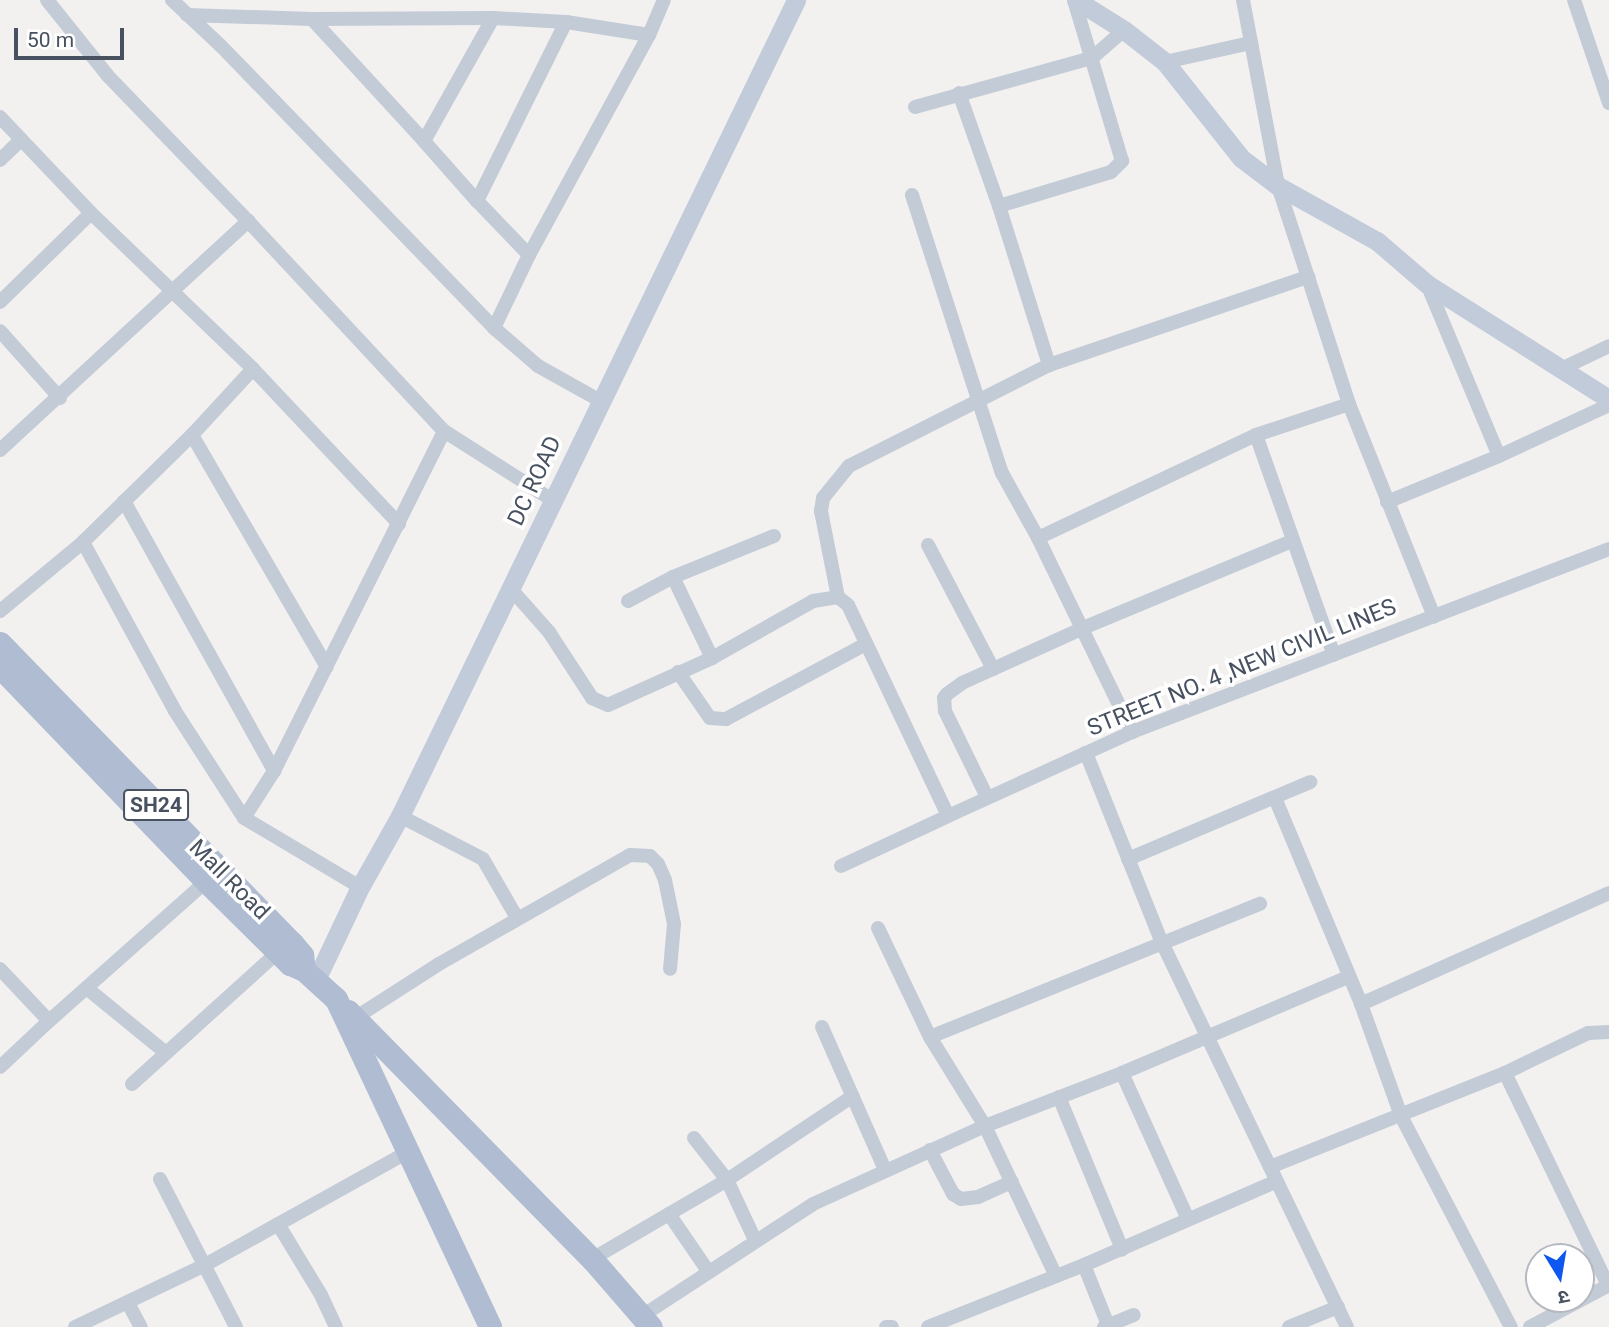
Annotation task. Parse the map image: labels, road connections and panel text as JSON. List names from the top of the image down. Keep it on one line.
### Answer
{"streets":{"main road":["SH24","Mall Road"],"street":["DC ROAD","STREET NO. 4 ,NEW CIVIL LINES"]},"crossings":[["DC ROAD","Mall Road"]],"scale_bar":"50 m","north":"bottom"}
